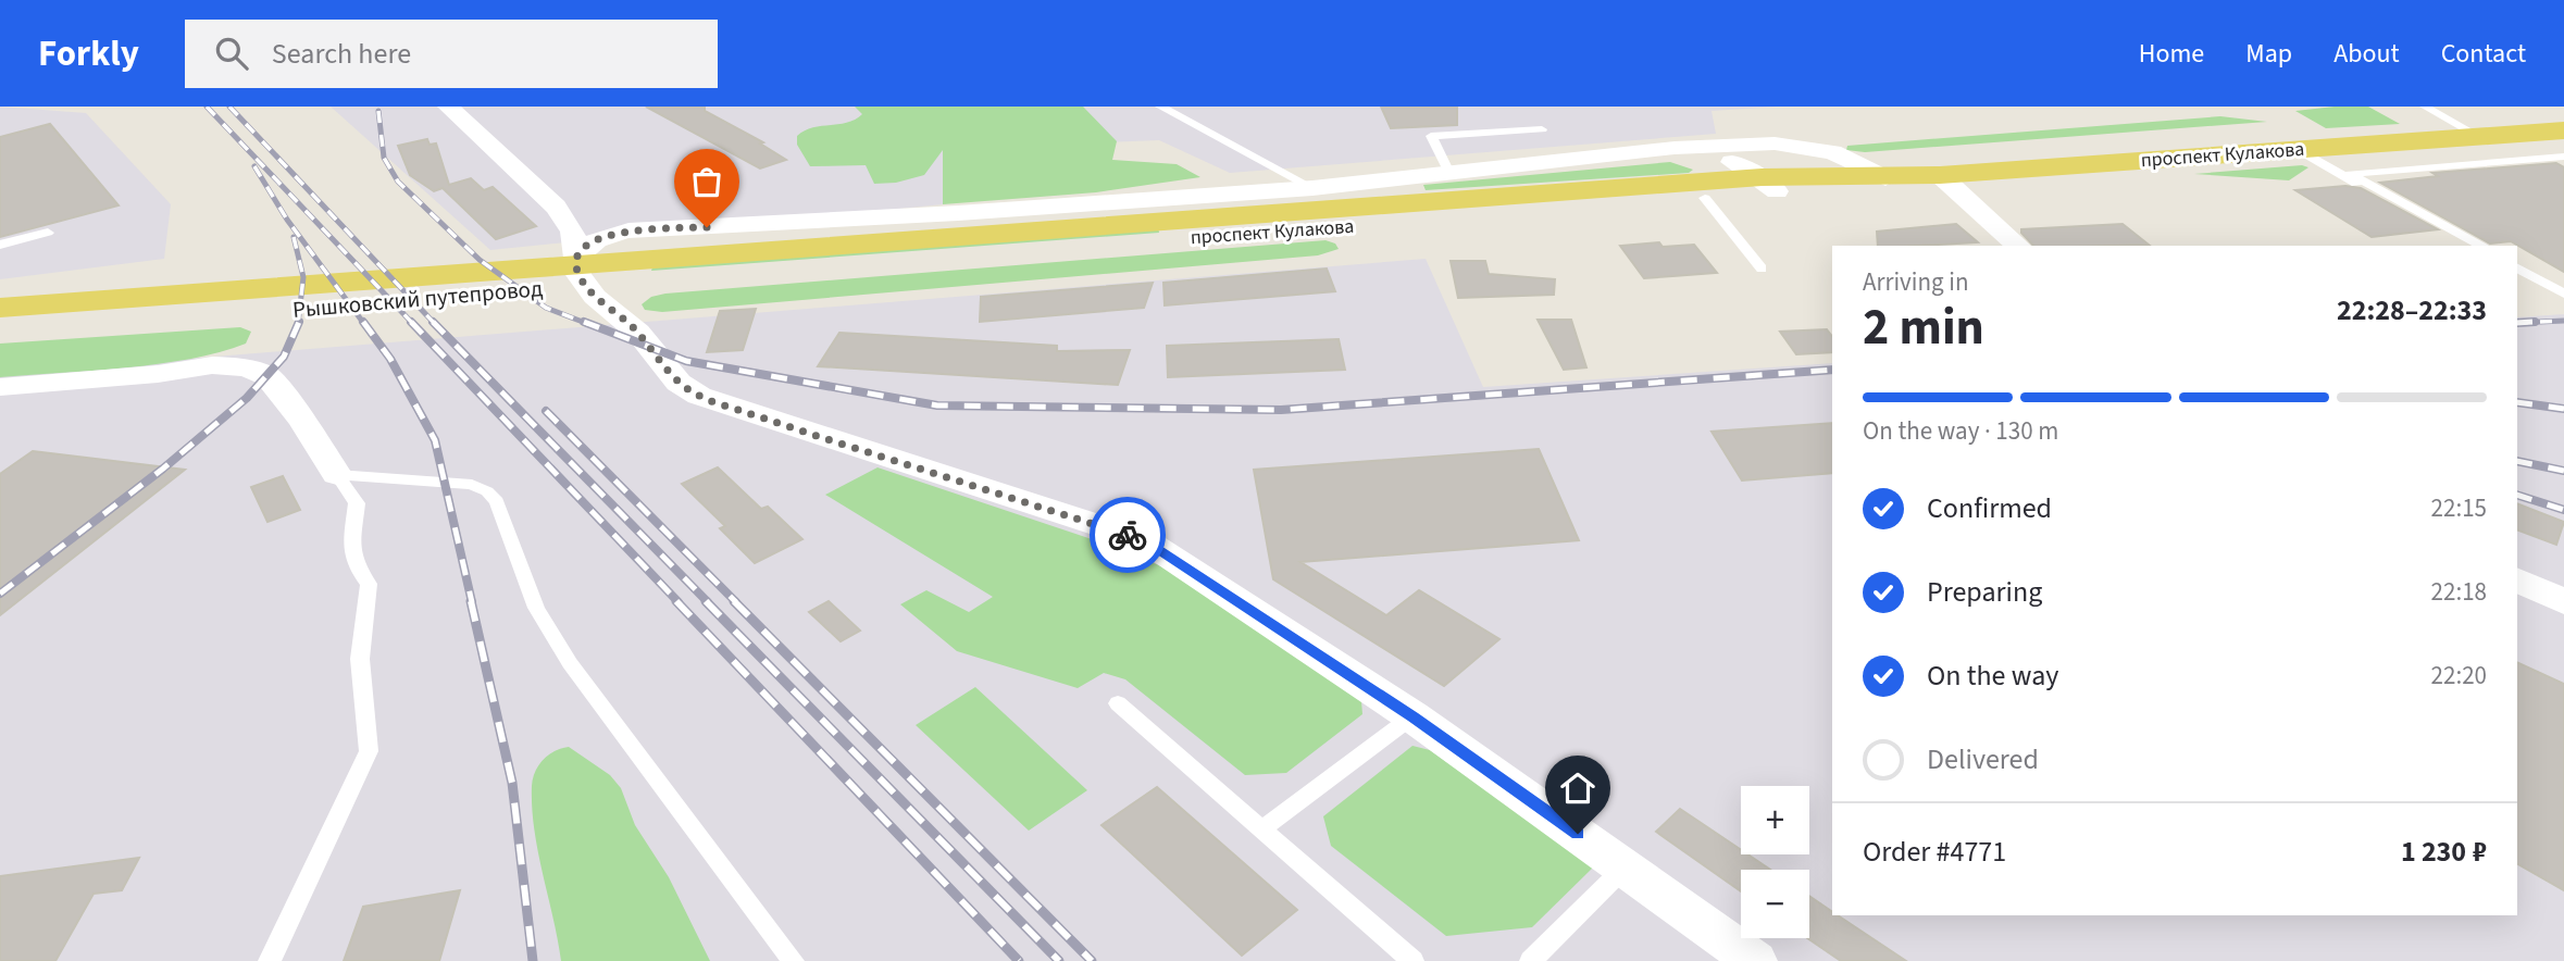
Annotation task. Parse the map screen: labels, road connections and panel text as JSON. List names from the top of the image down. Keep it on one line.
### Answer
{"streets":{"main road":["проспект Кулакова","Рышковский путепровод"]},"crossings":[["проспект Кулакова","Рышковский путепровод"]],"page":{"header":"Forkly","search":"Search here","nav":["Home","Map","About","Contact"],"heading":["2 min","Arriving in","22:28–22:33"],"panel":["Order #4771","1 230 ₽"],"bar":"On the way · 130 m","list":[["Confirmed","22:15"],["Preparing","22:18"],["On the way","22:20"],"Delivered"],"map_buttons":["+","−"]}}
